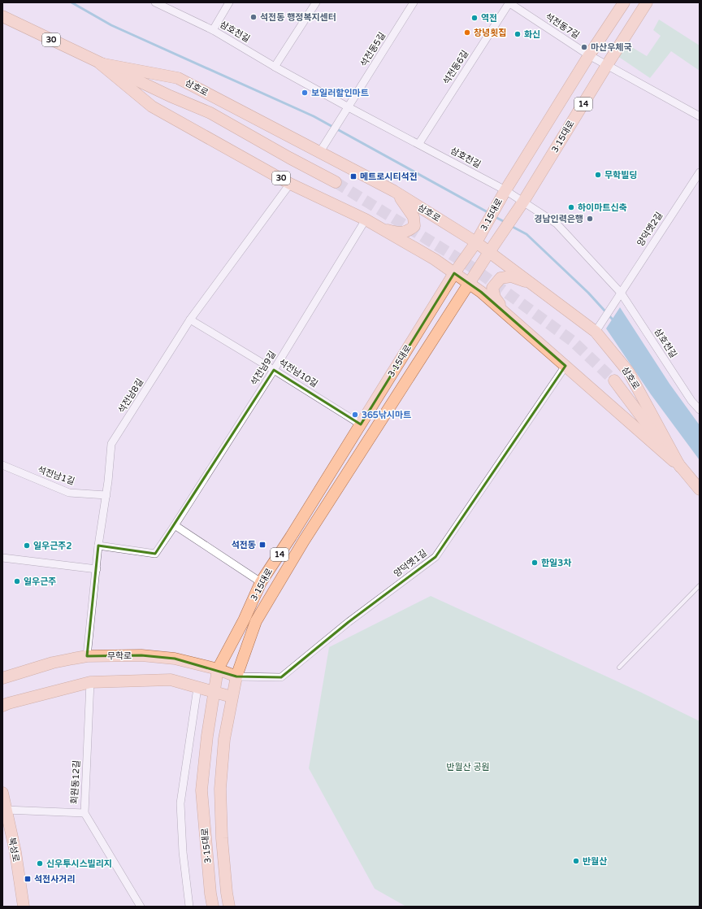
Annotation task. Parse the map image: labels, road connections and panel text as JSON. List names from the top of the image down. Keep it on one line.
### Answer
{"streets":{"main road":["30","삼호로","14","3·15대로","3.15대로","무학로","북성로"],"street":["석전동7길","삼호천길","석전동5길","석전동6길","양덕옛2길","석전남9길","석전남10길","석전남8길","석전남1길","양덕옛1길","회원동12길"]},"crossings":[["석전동7길","석전동6길"],["석전동7길","14"],["석전동7길","3·15대로"],["삼호천길","석전동5길"],["삼호천길","석전동6길"],["삼호천길","14"],["삼호천길","3·15대로"],["삼호천길","3.15대로"],["삼호천길","양덕옛2길"],["석전동5길","삼호로"],["삼호로","3·15대로"],["삼호로","3.15대로"],["삼호로","양덕옛2길"],["삼호로","석전남9길"],["삼호로","석전남8길"],["삼호로","양덕옛1길"],["14","3.15대로"],["3·15대로","3.15대로"],["3·15대로","석전남10길"],["3·15대로","양덕옛1길"],["3·15대로","무학로"],["석전남9길","석전남10길"],["석전남9길","석전남8길"],["석전남10길","석전남8길"],["석전남8길","석전남1길"],["석전남8길","무학로"],["양덕옛1길","무학로"]],"parks":["반월산 공원"],"places":{"other":["석전동 행정복지센터","역전","창녕횟집","화신","마산우체국","보일러할인마트","무학빌딩","하이마트신축","경남인력은행","365낚시마트","일우근주2","한일3차","일우근주","반월산","신우투시스빌리지"],"transit":["메트로시티석전","석전동","석전사거리"]}}
